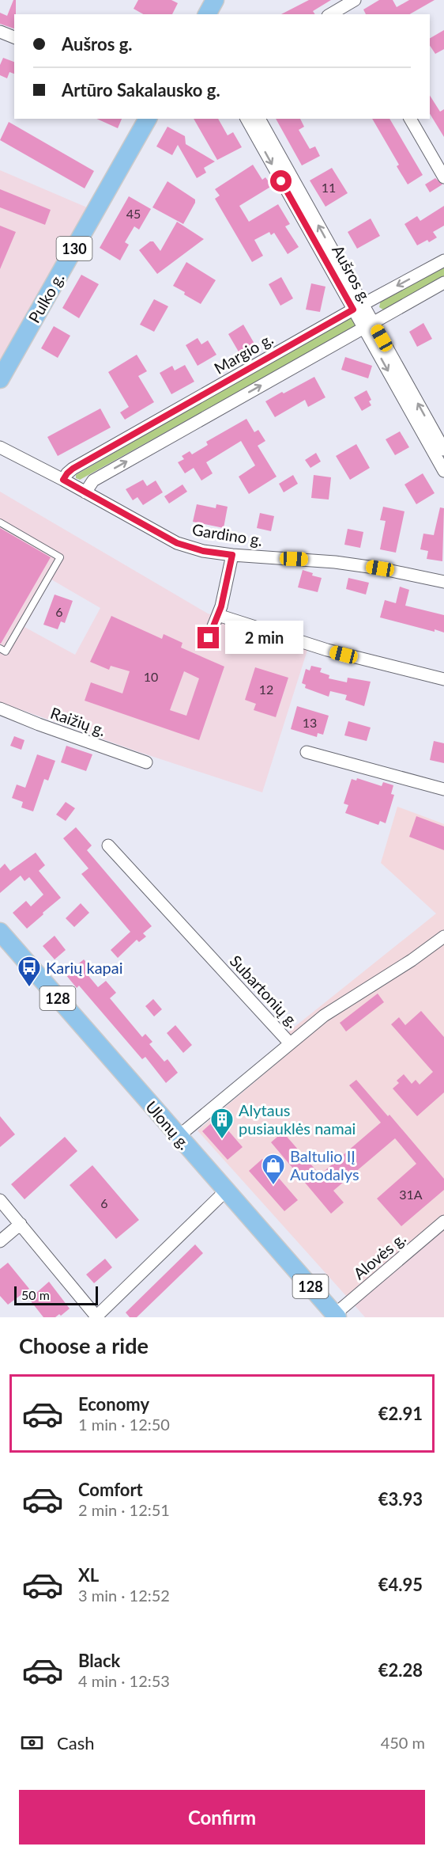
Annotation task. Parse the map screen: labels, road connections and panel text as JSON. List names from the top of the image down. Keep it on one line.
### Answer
{"streets":{"main road":["130","Pulko g.","128","Ulonų g."],"street":["Aušros g.","Margio g.","Gardino g.","Raižių g.","Subartonių g.","Alovės g."]},"crossings":[["Aušros g.","Margio g."],["Margio g.","Gardino g."],["Ulonų g.","Alovės g."]],"places":{"bus stop":["Karių kapai"],"building":["Alytaus pusiauklės namai"],"shop":["Baltulio IĮ Autodalys"]},"house_numbers":["11","45","6","10","12","13","31A","6"],"scale_bar":"50 m","page":{"banner":["Aušros g.","Artūro Sakalausko g."],"bubble":"2 min","scale":"50 m","heading":"Choose a ride","list":[{"name":"Economy","note":"1 min · 12:50","value":"€2.91"},{"name":"Comfort","note":"2 min · 12:51","value":"€3.93"},{"name":"XL","note":"3 min · 12:52","value":"€4.95"},{"name":"Black","note":"4 min · 12:53","value":"€2.28"}],"pay":["Cash","450 m"],"buttons":"Confirm"}}
